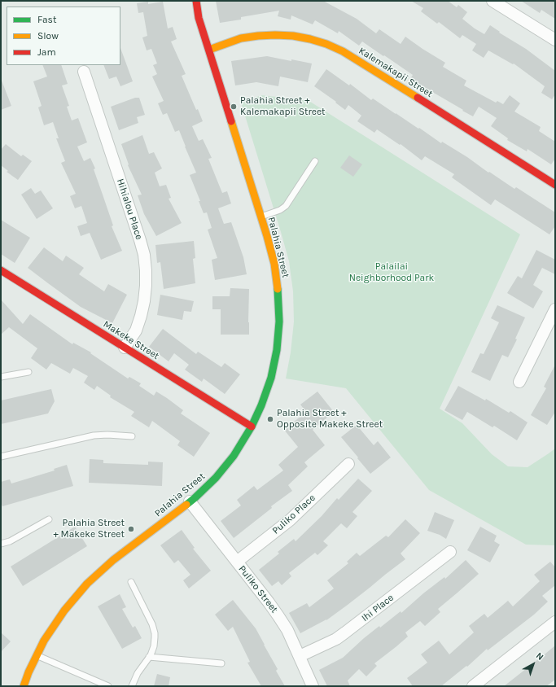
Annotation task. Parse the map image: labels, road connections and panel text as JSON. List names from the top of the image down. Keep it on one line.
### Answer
{"streets":{"street":["Kalemakapii Street","Hihialou Place","Palahia Street","Makeke Street","Puliko Place","Puliko Street","Ihi Place"]},"crossings":[["Kalemakapii Street","Palahia Street"],["Hihialou Place","Makeke Street"],["Palahia Street","Makeke Street"],["Palahia Street","Puliko Street"],["Puliko Place","Puliko Street"],["Puliko Street","Ihi Place"]],"parks":["Palailai Neighborhood Park"],"places":["Palahia Street + Kalemakapii Street","Palahia Street + Opposite Makeke Street","Palahia Street + Makeke Street"],"legend":["Fast","Slow","Jam"],"north":"top right"}
